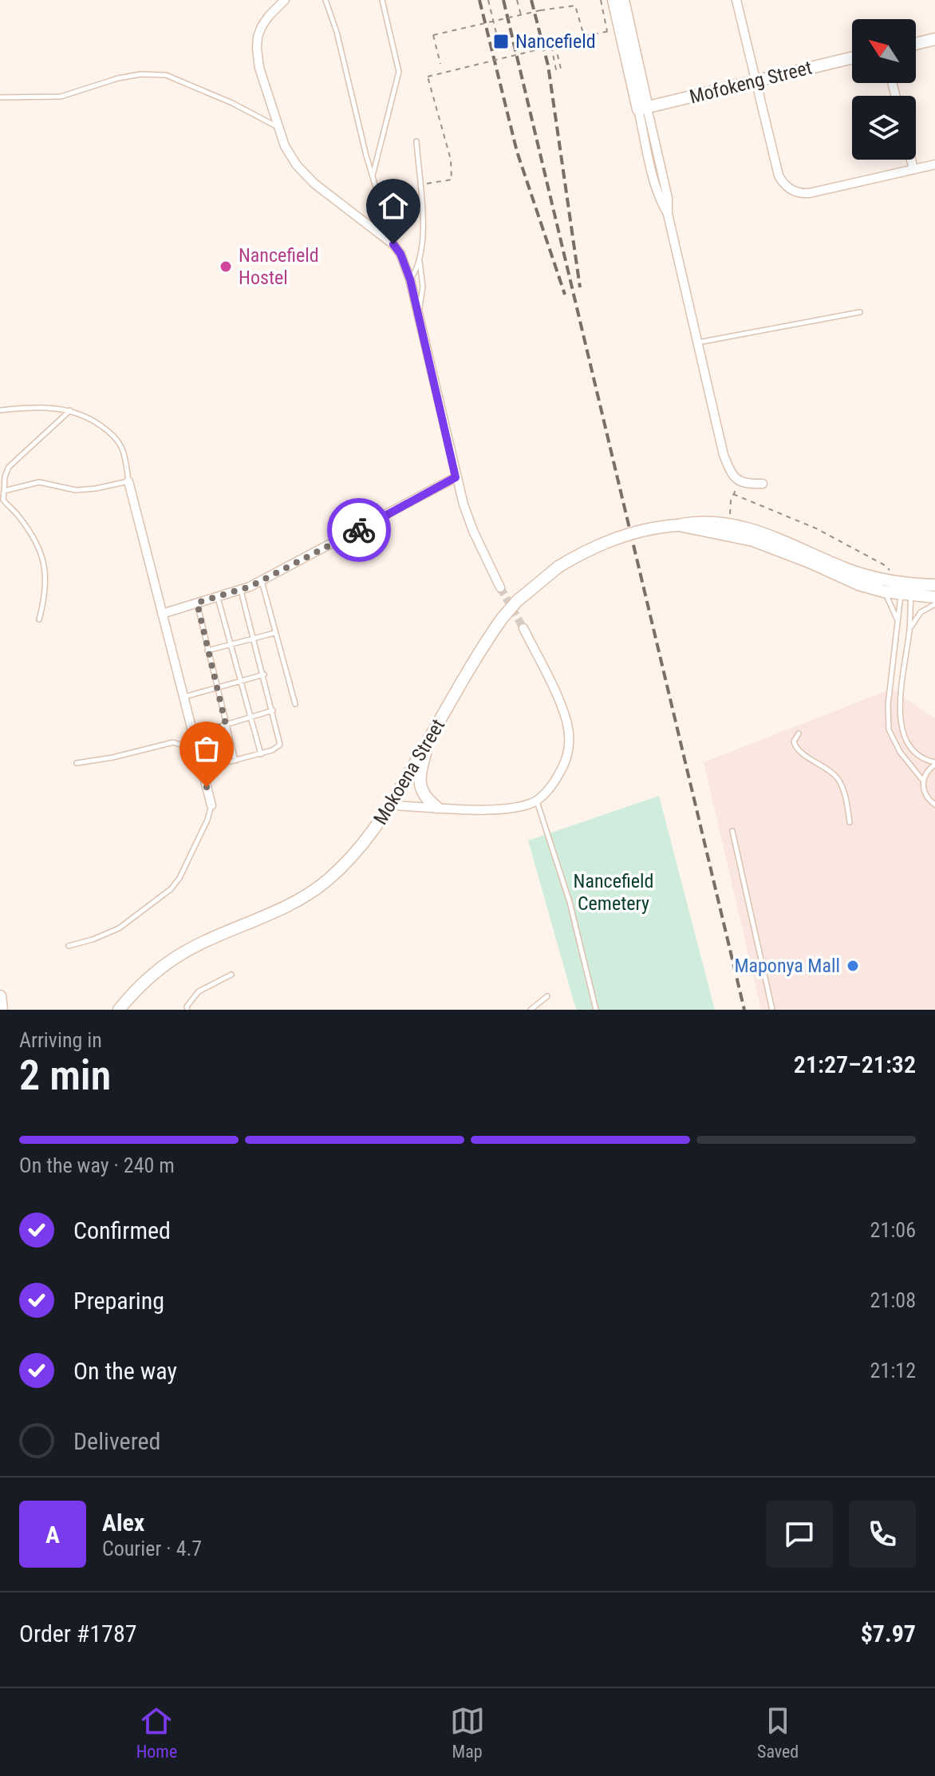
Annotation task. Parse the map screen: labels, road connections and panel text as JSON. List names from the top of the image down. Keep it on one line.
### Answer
{"streets":{"main road":["Mofokeng Street","Mokoena Street"]},"parks":["Nancefield Cemetery"],"places":{"transit":["Nancefield"],"other":["Nancefield Hostel","Maponya Mall"]},"north":"top left","page":{"heading":["2 min","Arriving in","21:27–21:32"],"panel":["Alex","Courier · 4.7","Order #1787","$7.97"],"bar":"On the way · 240 m","list":[["Confirmed","21:06"],["Preparing","21:08"],["On the way","21:12"],"Delivered"],"round":"A","tabs":["Home","Map","Saved"]}}
